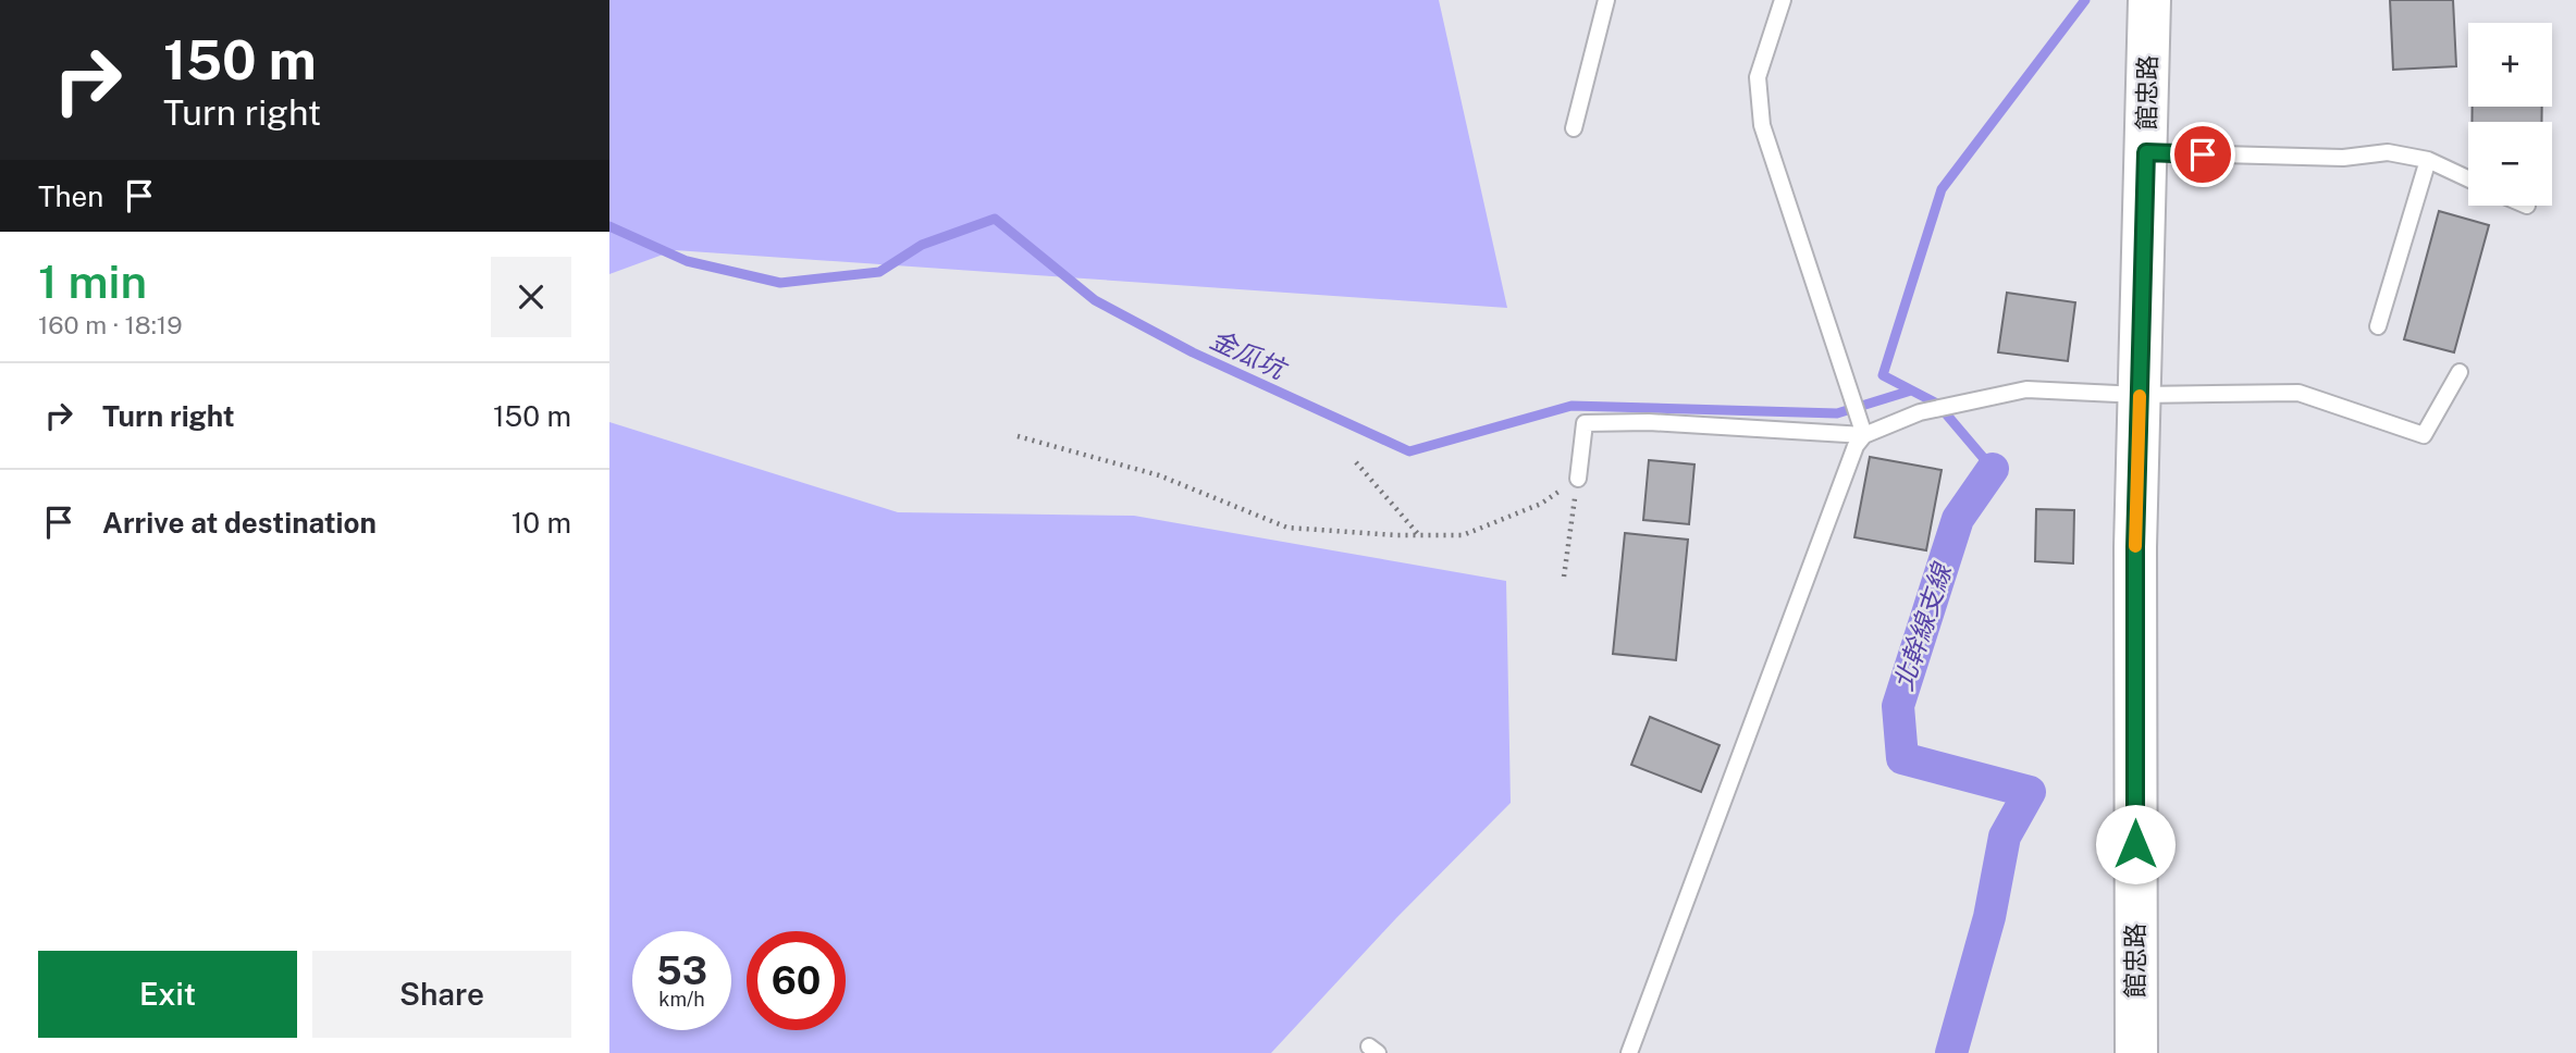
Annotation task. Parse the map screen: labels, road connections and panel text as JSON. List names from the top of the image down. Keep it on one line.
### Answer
{"streets":{"main road":["館忠路"]},"water":["金瓜坑","北幹線支線"],"page":{"turn":["150 m","Turn right"],"map_buttons":["+","−"],"then":"Then","heading":["1 min","160 m · 18:19"],"list":[{"name":"Turn right","value":"150 m"},{"name":"Arrive at destination","value":"10 m"}],"speed":"53 km/h","limit":"60","buttons":["Exit","Share"]}}
